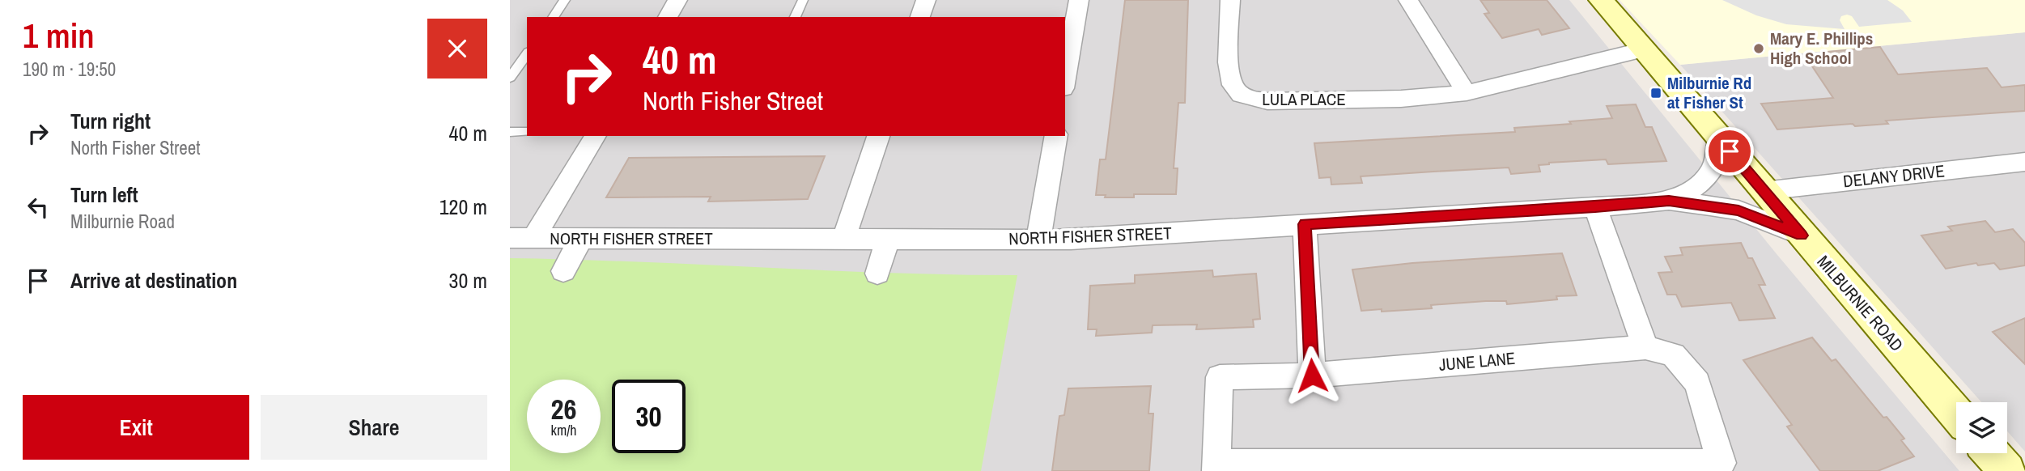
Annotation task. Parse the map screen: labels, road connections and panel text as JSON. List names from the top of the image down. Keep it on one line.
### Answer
{"streets":{"street":["LULA PLACE","DELANY DRIVE","NORTH FISHER STREET","MILBURNIE ROAD","JUNE LANE"]},"crossings":[["LULA PLACE","MILBURNIE ROAD"],["DELANY DRIVE","MILBURNIE ROAD"],["NORTH FISHER STREET","MILBURNIE ROAD"]],"places":{"other":["Mary E. Phillips High School"],"transit":["Milburnie Rd at Fisher St"]},"page":{"heading":["1 min","190 m · 19:50"],"turn":["40 m","North Fisher Street"],"list":[{"name":"Turn right","note":"North Fisher Street","value":"40 m"},{"name":"Turn left","note":"Milburnie Road","value":"120 m"},{"name":"Arrive at destination","value":"30 m"}],"speed":"26 km/h","limit":"30","buttons":["Exit","Share"]}}
